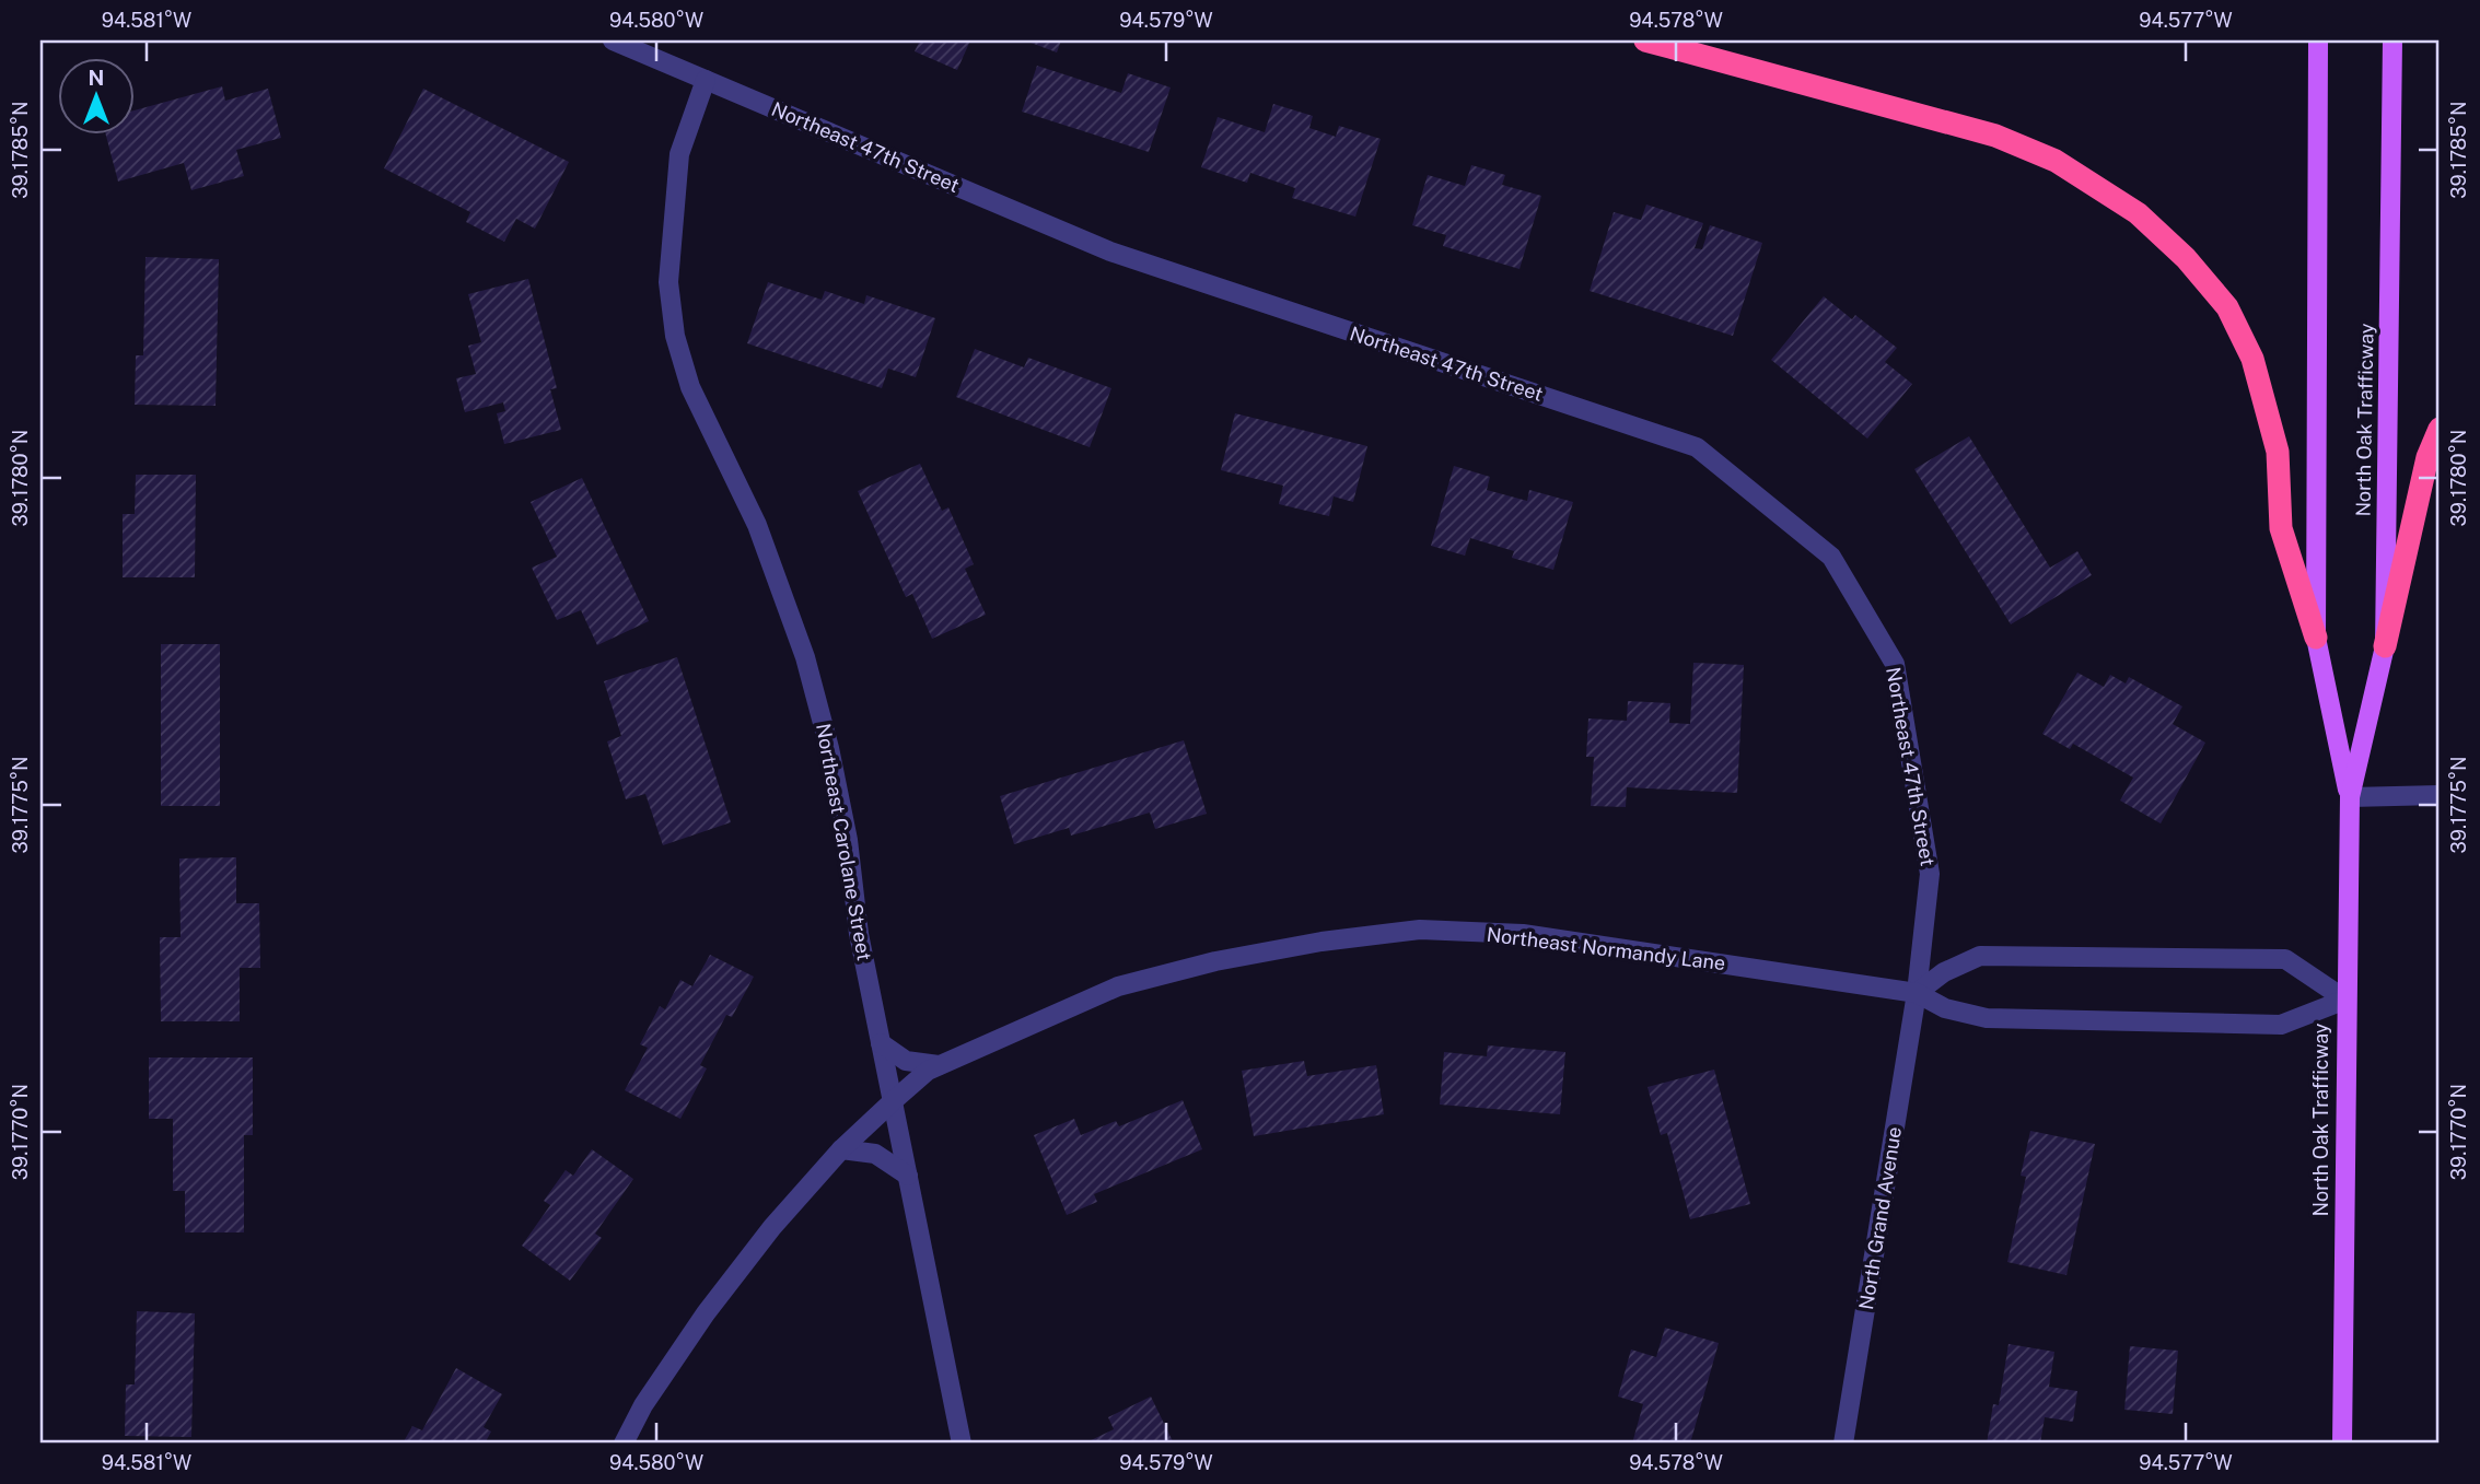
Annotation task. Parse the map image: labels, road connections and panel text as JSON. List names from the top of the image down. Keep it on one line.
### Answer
{"streets":{"main road":["North Oak Trafficway"],"street":["Northeast 47th Street","Northeast Carolane Street","Northeast Normandy Lane","North Grand Avenue"]},"crossings":[["Northeast 47th Street","Northeast Carolane Street"],["Northeast 47th Street","Northeast Normandy Lane"],["Northeast 47th Street","North Grand Avenue"],["North Oak Trafficway","Northeast Normandy Lane"],["Northeast Carolane Street","Northeast Normandy Lane"],["Northeast Normandy Lane","North Grand Avenue"]],"north":"top","coordinates":["94.581°W","94.580°W","94.579°W","94.578°W","94.577°W","39.1785°N","39.1780°N","39.1775°N","39.1770°N"]}
